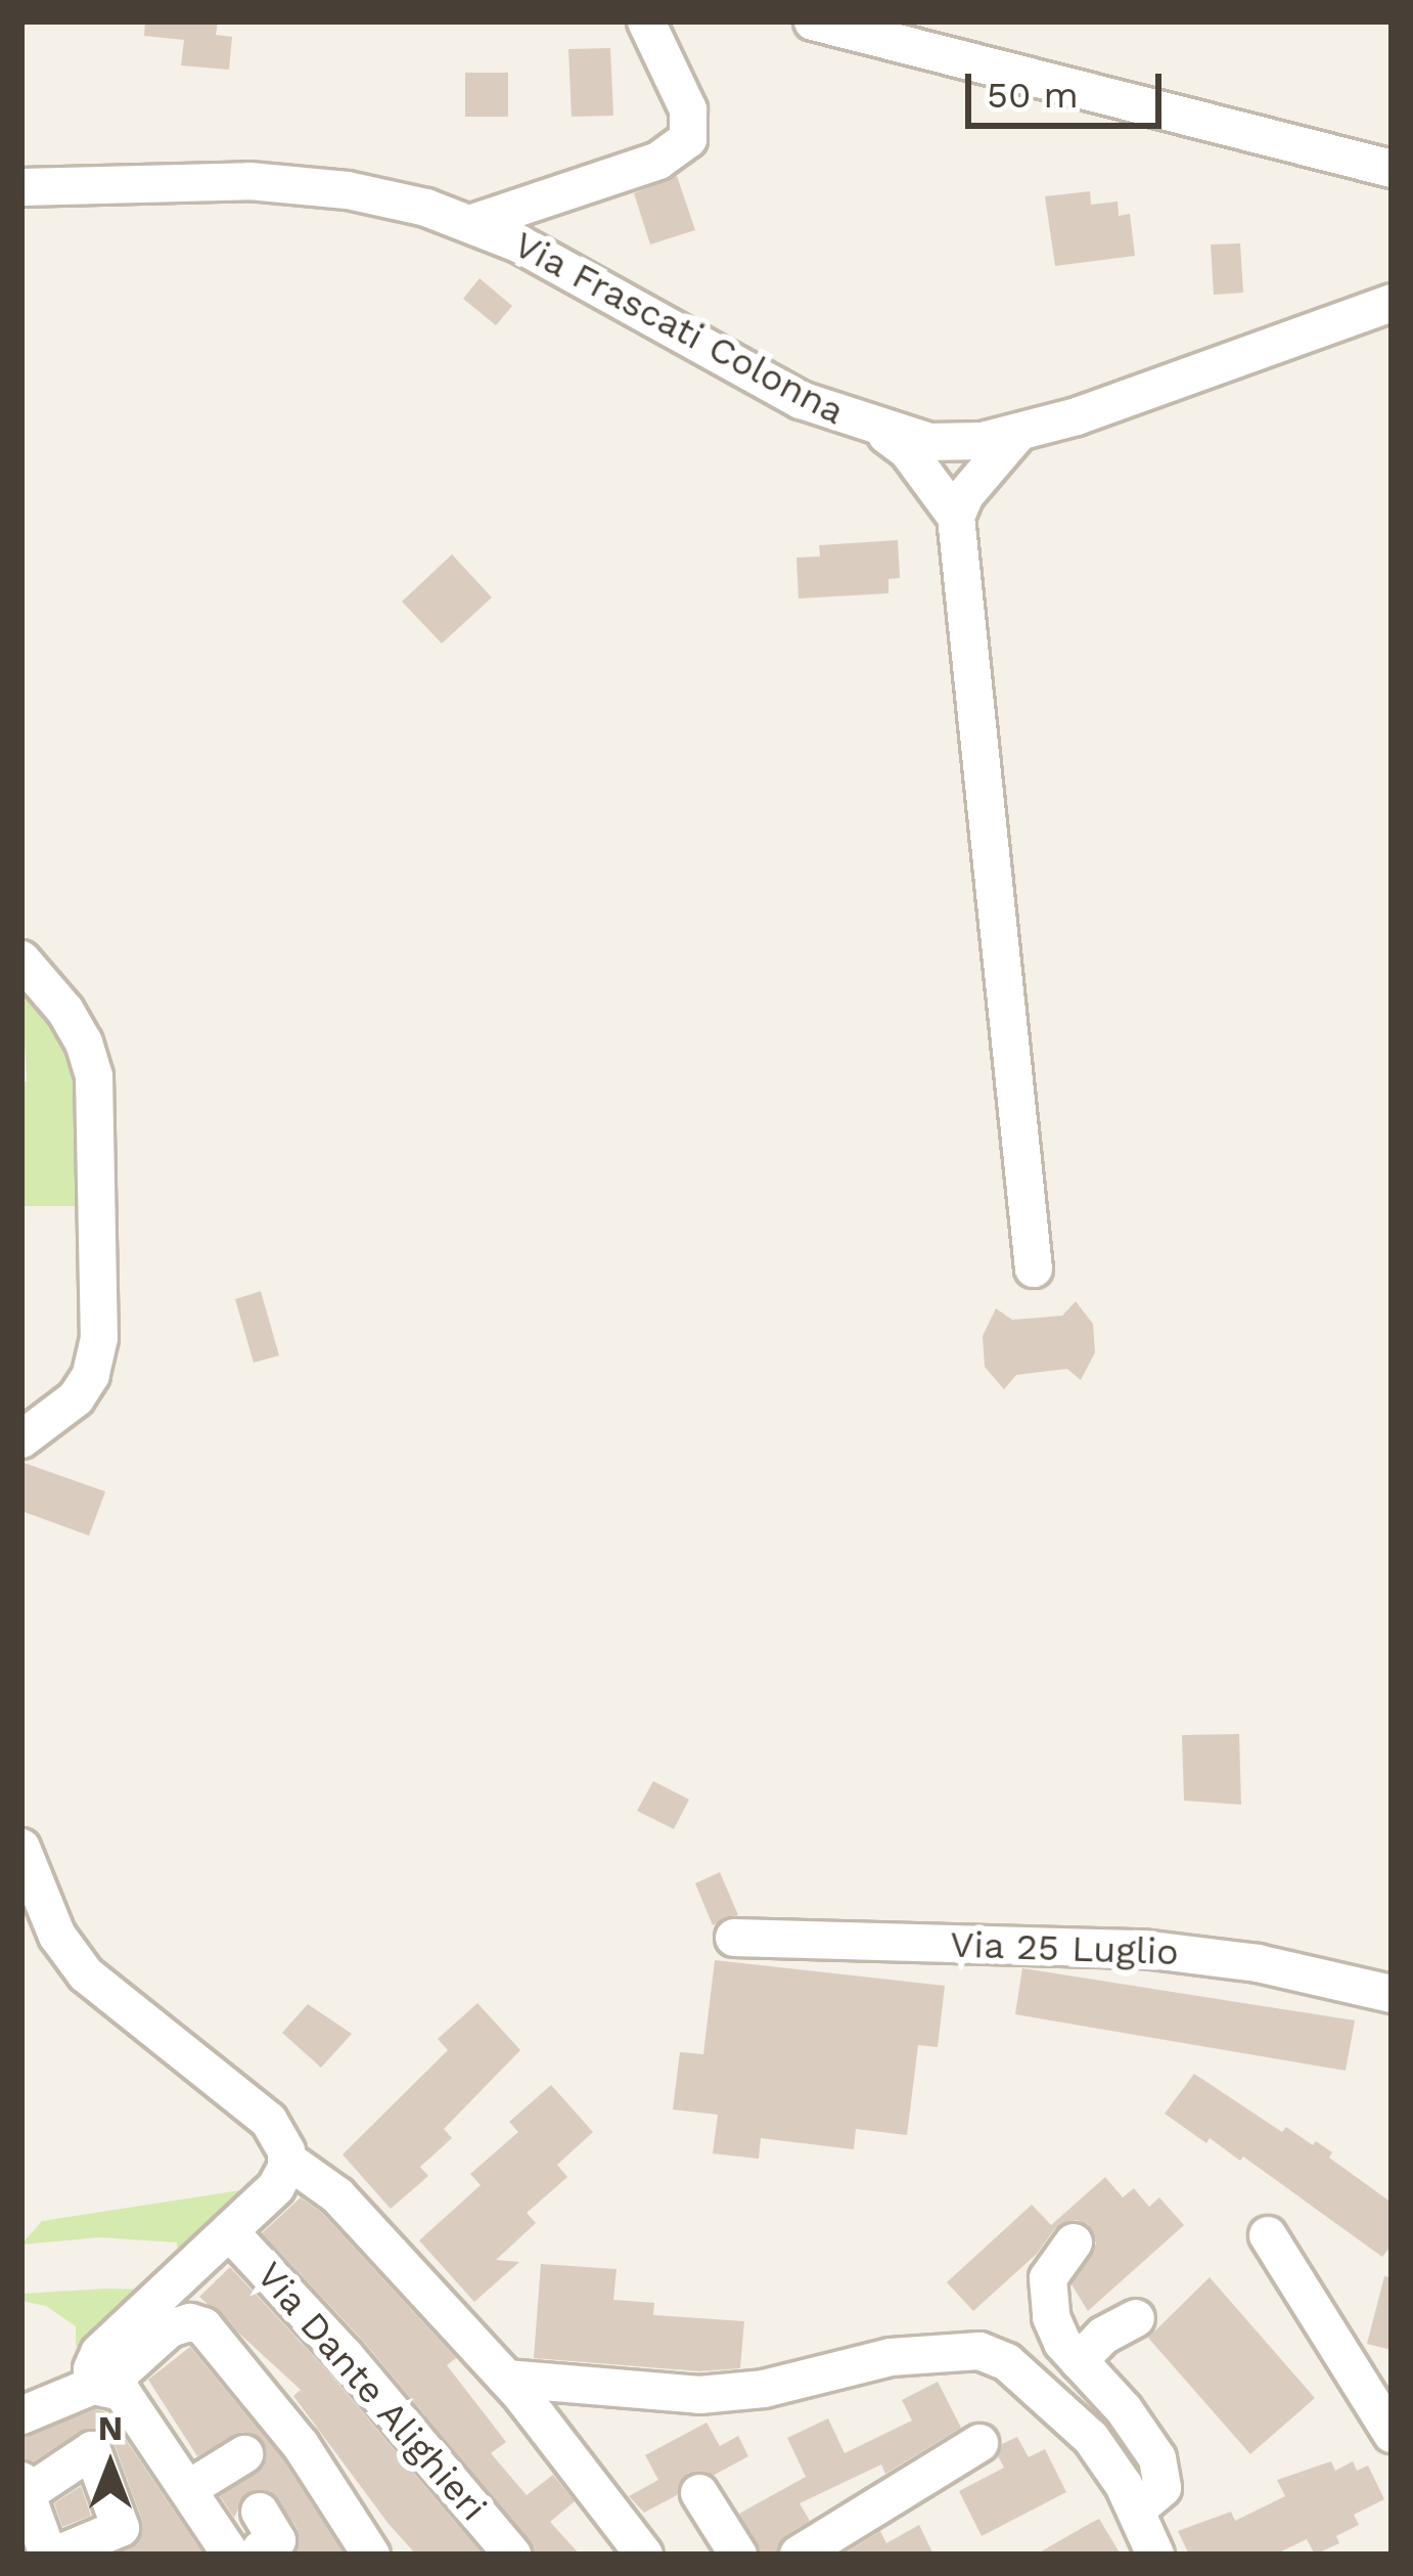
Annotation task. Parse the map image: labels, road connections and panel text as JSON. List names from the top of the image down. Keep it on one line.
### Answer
{"streets":{"street":["Via Frascati Colonna","Via 25 Luglio","Via Dante Alighieri"]},"scale_bar":"50 m","north":"top"}
